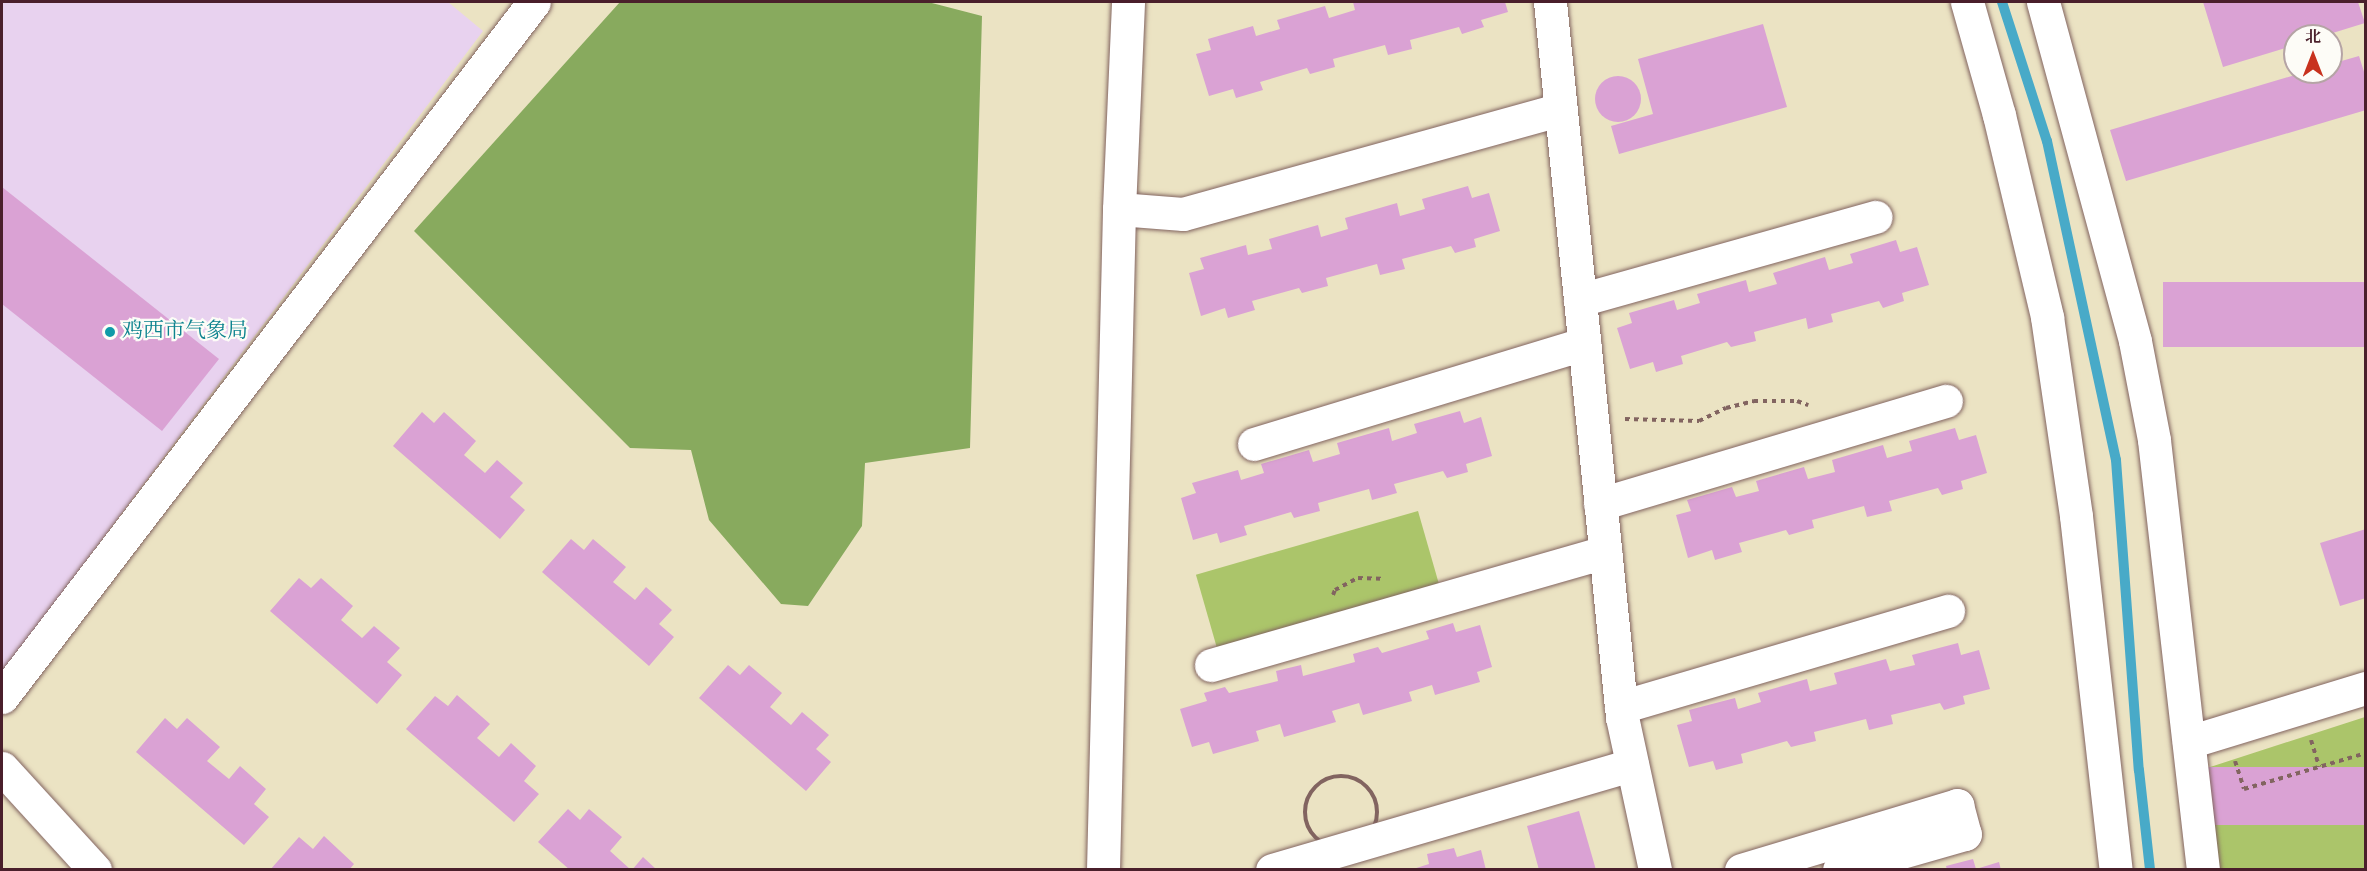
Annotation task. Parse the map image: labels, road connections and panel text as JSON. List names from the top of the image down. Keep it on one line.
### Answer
{"places":["鸡西市气象局"],"north":"top"}
